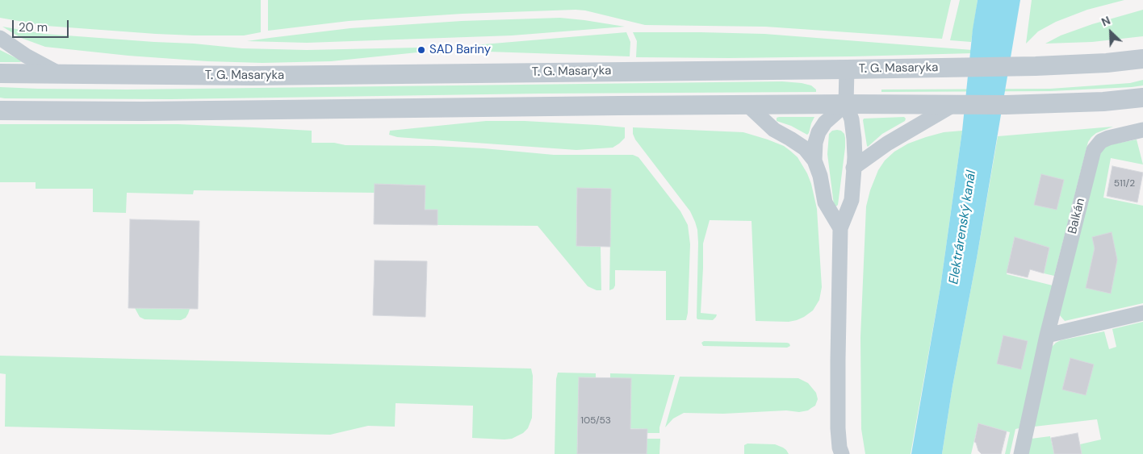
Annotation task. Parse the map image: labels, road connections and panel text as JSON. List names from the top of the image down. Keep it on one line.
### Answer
{"streets":{"street":["T. G. Masaryka","Balkán"]},"water":["Elektrárenský kanál"],"places":["SAD Bariny"],"house_numbers":["511/2","105/53"],"scale_bar":"20 m","north":"top left"}
